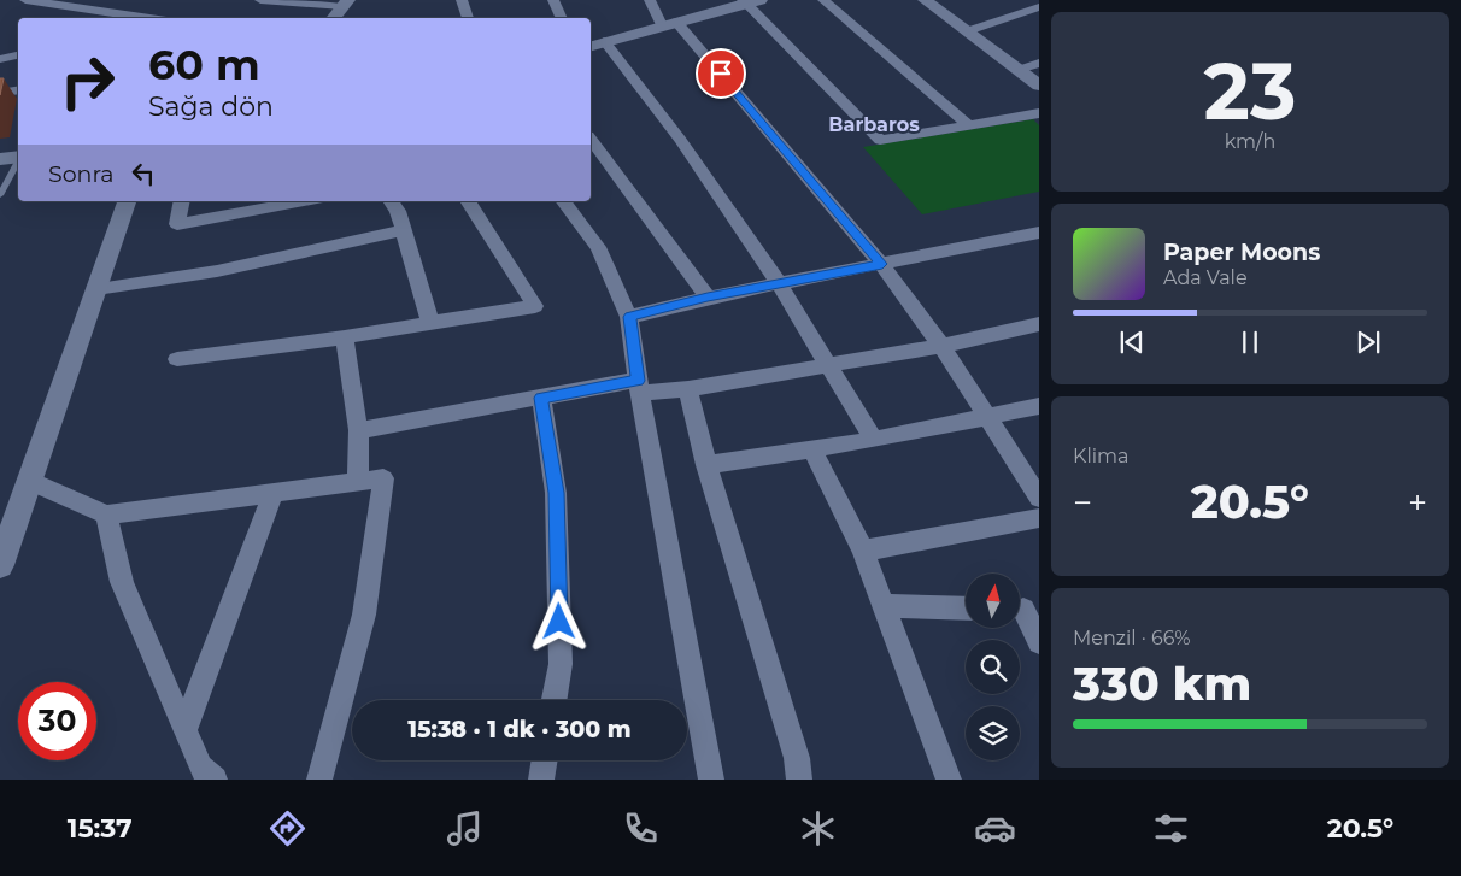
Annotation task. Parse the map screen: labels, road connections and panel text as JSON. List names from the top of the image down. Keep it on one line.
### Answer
{"districts":["Barbaros"],"north":"top","page":{"tile":[["23","km/h"],"Klima",["Menzil · 66%","330 km"]],"turn":["60 m","Sağa dön"],"then":"Sonra","song":["Paper Moons","Ada Vale"],"heat":["−","20.5°","+"],"limit":"30","trip":"15:38 · 1 dk · 300 m","tabs":["15:37","20.5°"]}}
